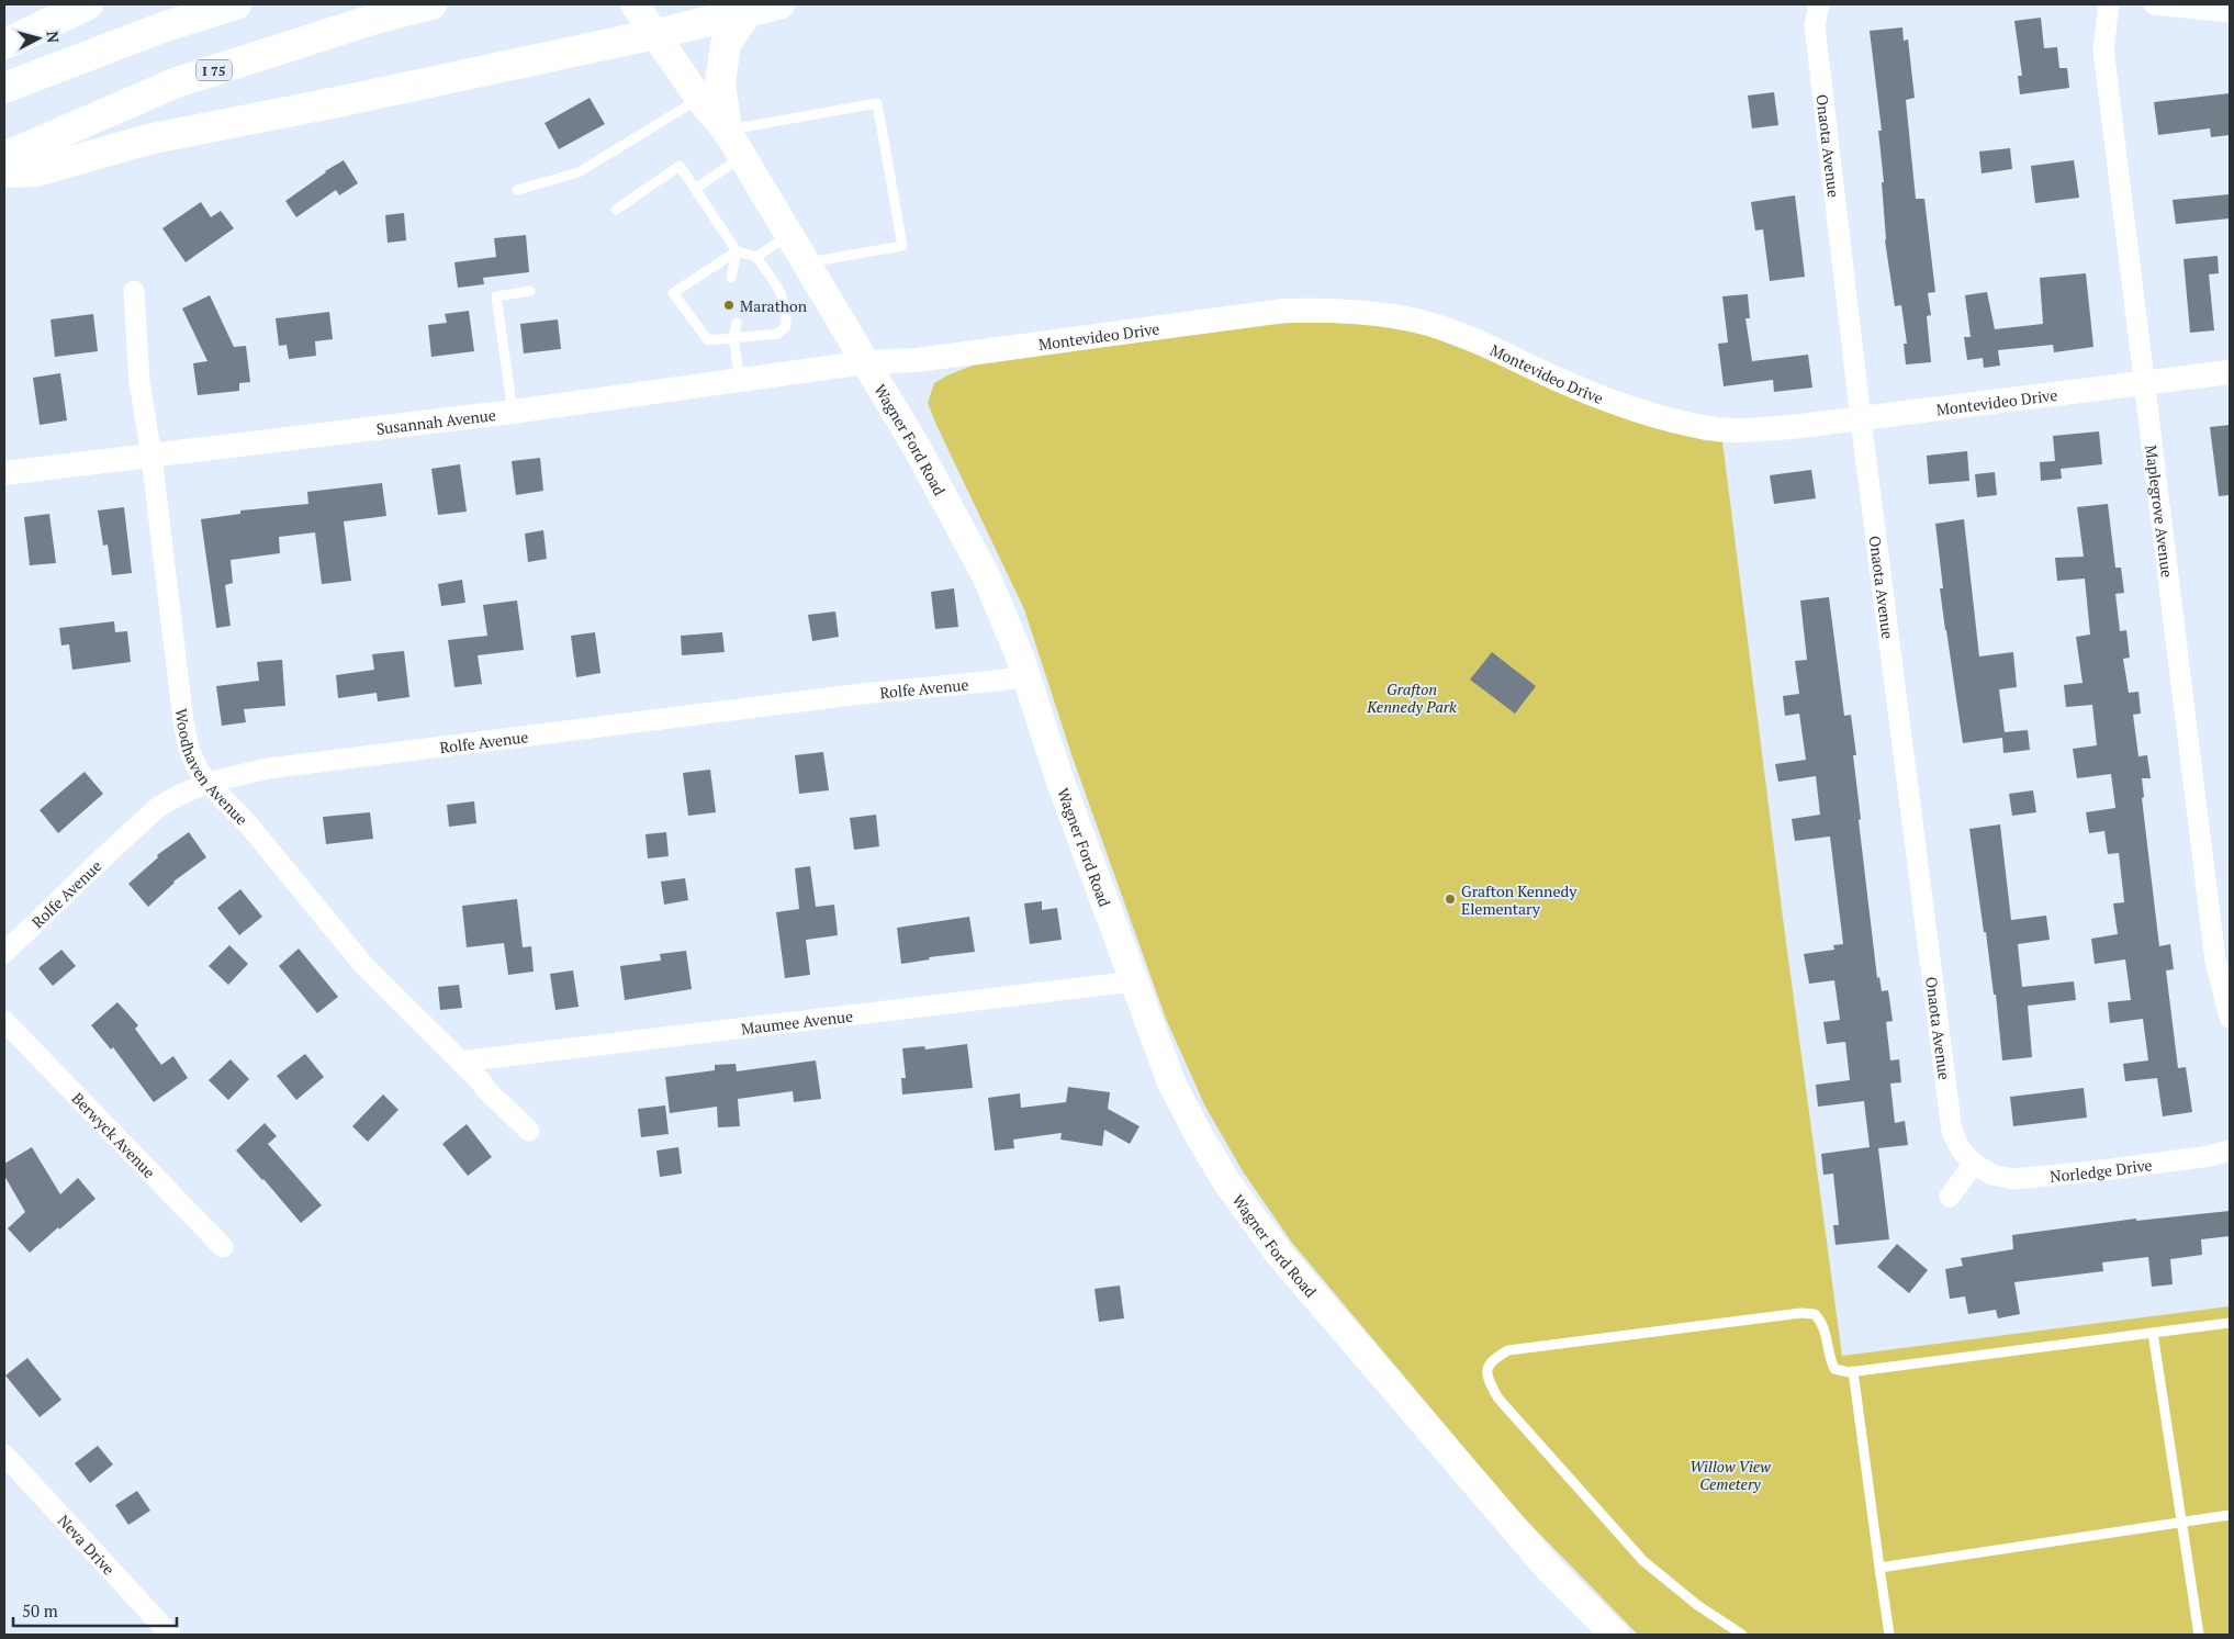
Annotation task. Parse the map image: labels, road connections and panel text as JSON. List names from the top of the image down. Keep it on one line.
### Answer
{"streets":{"highway":["I 75"],"main road":["Wagner Ford Road"],"street":["Onaota Avenue","Montevideo Drive","Susannah Avenue","Maplegrove Avenue","Rolfe Avenue","Woodhaven Avenue","Maumee Avenue","Berwyck Avenue","Norledge Drive","Neva Drive"]},"crossings":[["Onaota Avenue","Montevideo Drive"],["Onaota Avenue","Norledge Drive"],["Montevideo Drive","Susannah Avenue"],["Montevideo Drive","Wagner Ford Road"],["Montevideo Drive","Maplegrove Avenue"],["Susannah Avenue","Wagner Ford Road"],["Susannah Avenue","Woodhaven Avenue"],["Wagner Ford Road","Rolfe Avenue"],["Wagner Ford Road","Maumee Avenue"],["Rolfe Avenue","Woodhaven Avenue"],["Woodhaven Avenue","Maumee Avenue"]],"parks":["Grafton Kennedy Park","Willow View Cemetery"],"places":["Marathon","Grafton Kennedy Elementary"],"scale_bar":"50 m","north":"right"}
